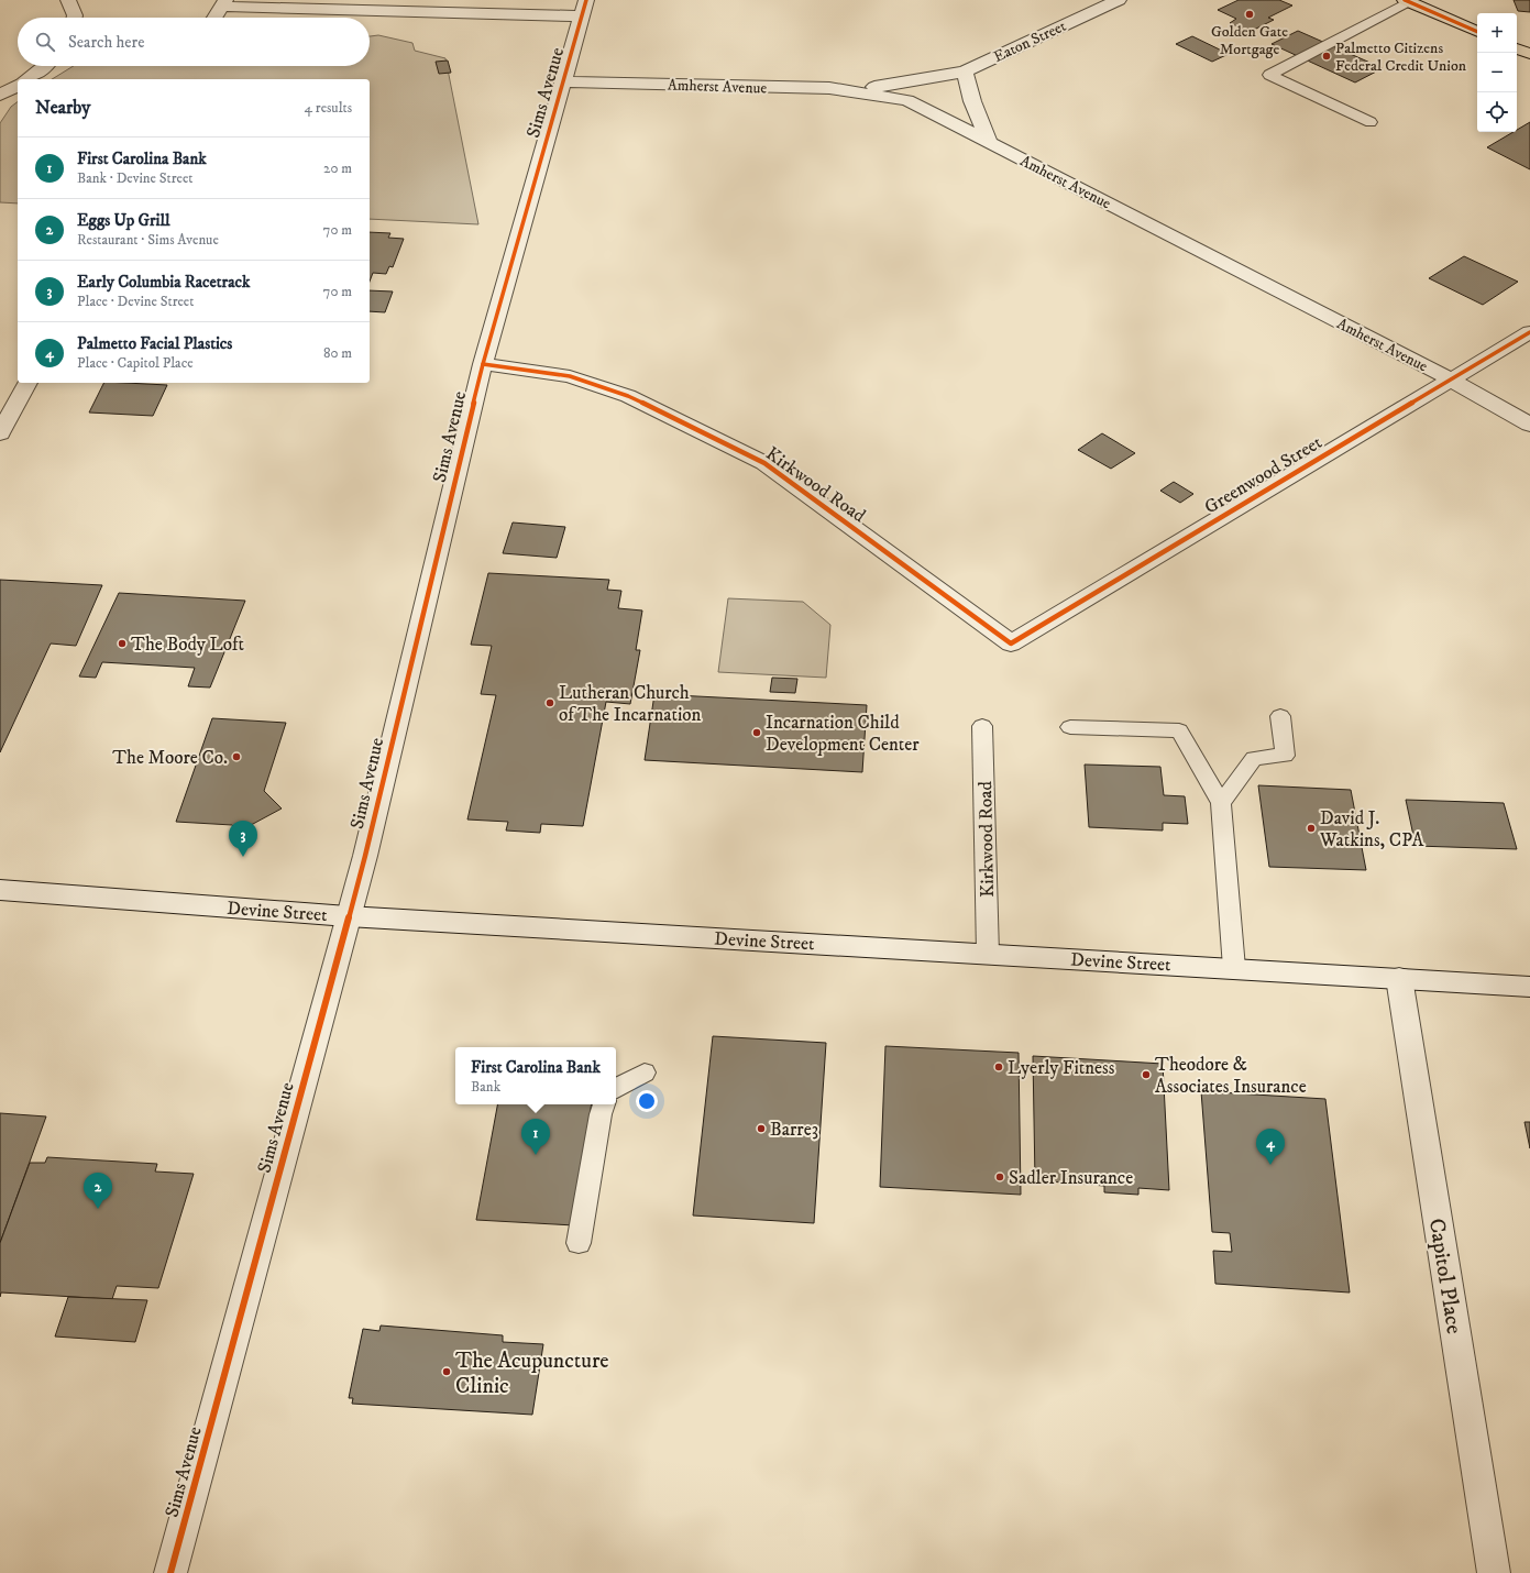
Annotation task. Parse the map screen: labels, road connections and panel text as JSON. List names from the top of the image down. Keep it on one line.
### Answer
{"streets":{"street":["Eaton Street","Amherst Avenue","Sims Avenue","Greenwood Street","Kirkwood Road","Devine Street","Capitol Place"]},"crossings":[["Eaton Street","Amherst Avenue"],["Amherst Avenue","Sims Avenue"],["Amherst Avenue","Greenwood Street"],["Sims Avenue","Kirkwood Road"],["Sims Avenue","Devine Street"],["Greenwood Street","Kirkwood Road"],["Kirkwood Road","Devine Street"],["Devine Street","Capitol Place"]],"places":["Golden Gate Mortgage","Palmetto Citizens Federal Credit Union","The Body Loft","Lutheran Church of The Incarnation","Incarnation Child Development Center","The Moore Co.","David J. Watkins, CPA","Lyerly Fitness","Theodore & Associates Insurance","Barre3","Sadler Insurance","The Acupuncture Clinic"],"page":{"map_buttons":["+","−"],"search":"Search here","heading":["Nearby","4 results"],"list":[{"mark":"1","name":"First Carolina Bank","note":"Bank · Devine Street","value":"20 m"},{"mark":"2","name":"Eggs Up Grill","note":"Restaurant · Sims Avenue","value":"70 m"},{"mark":"3","name":"Early Columbia Racetrack","note":"Place · Devine Street","value":"70 m"},{"mark":"4","name":"Palmetto Facial Plastics","note":"Place · Capitol Place","value":"80 m"}],"pins":["3","1","4","2"],"popup":["First Carolina Bank","Bank"]}}
